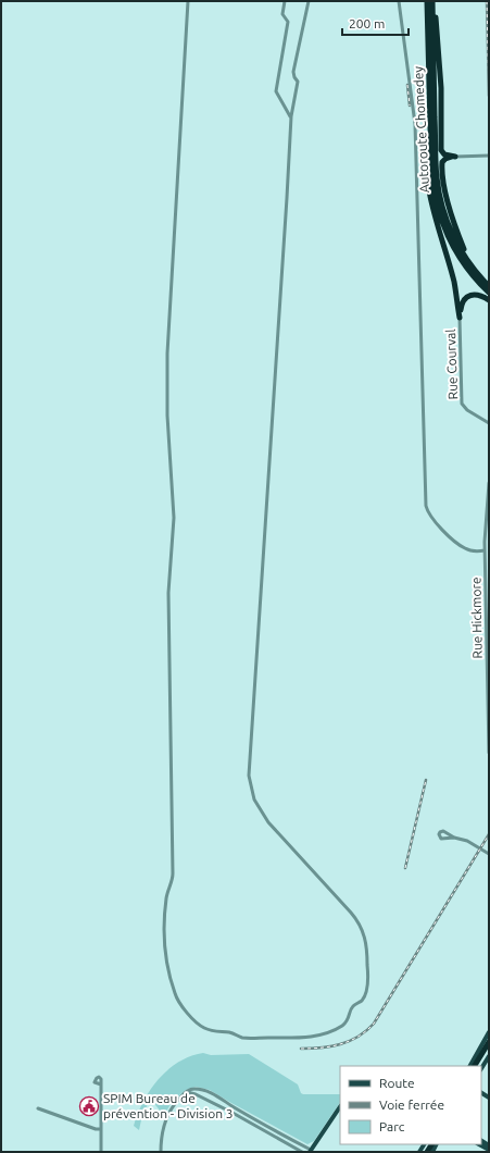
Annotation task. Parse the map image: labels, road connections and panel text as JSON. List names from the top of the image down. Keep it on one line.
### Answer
{"streets":{"highway":["Autoroute Chomedey"],"street":["Rue Courval","Rue Hickmore"]},"places":{"public building":["SPIM Bureau de prévention - Division 3"]},"legend":["Route","Voie ferrée","Parc"],"scale_bar":"200 m"}
